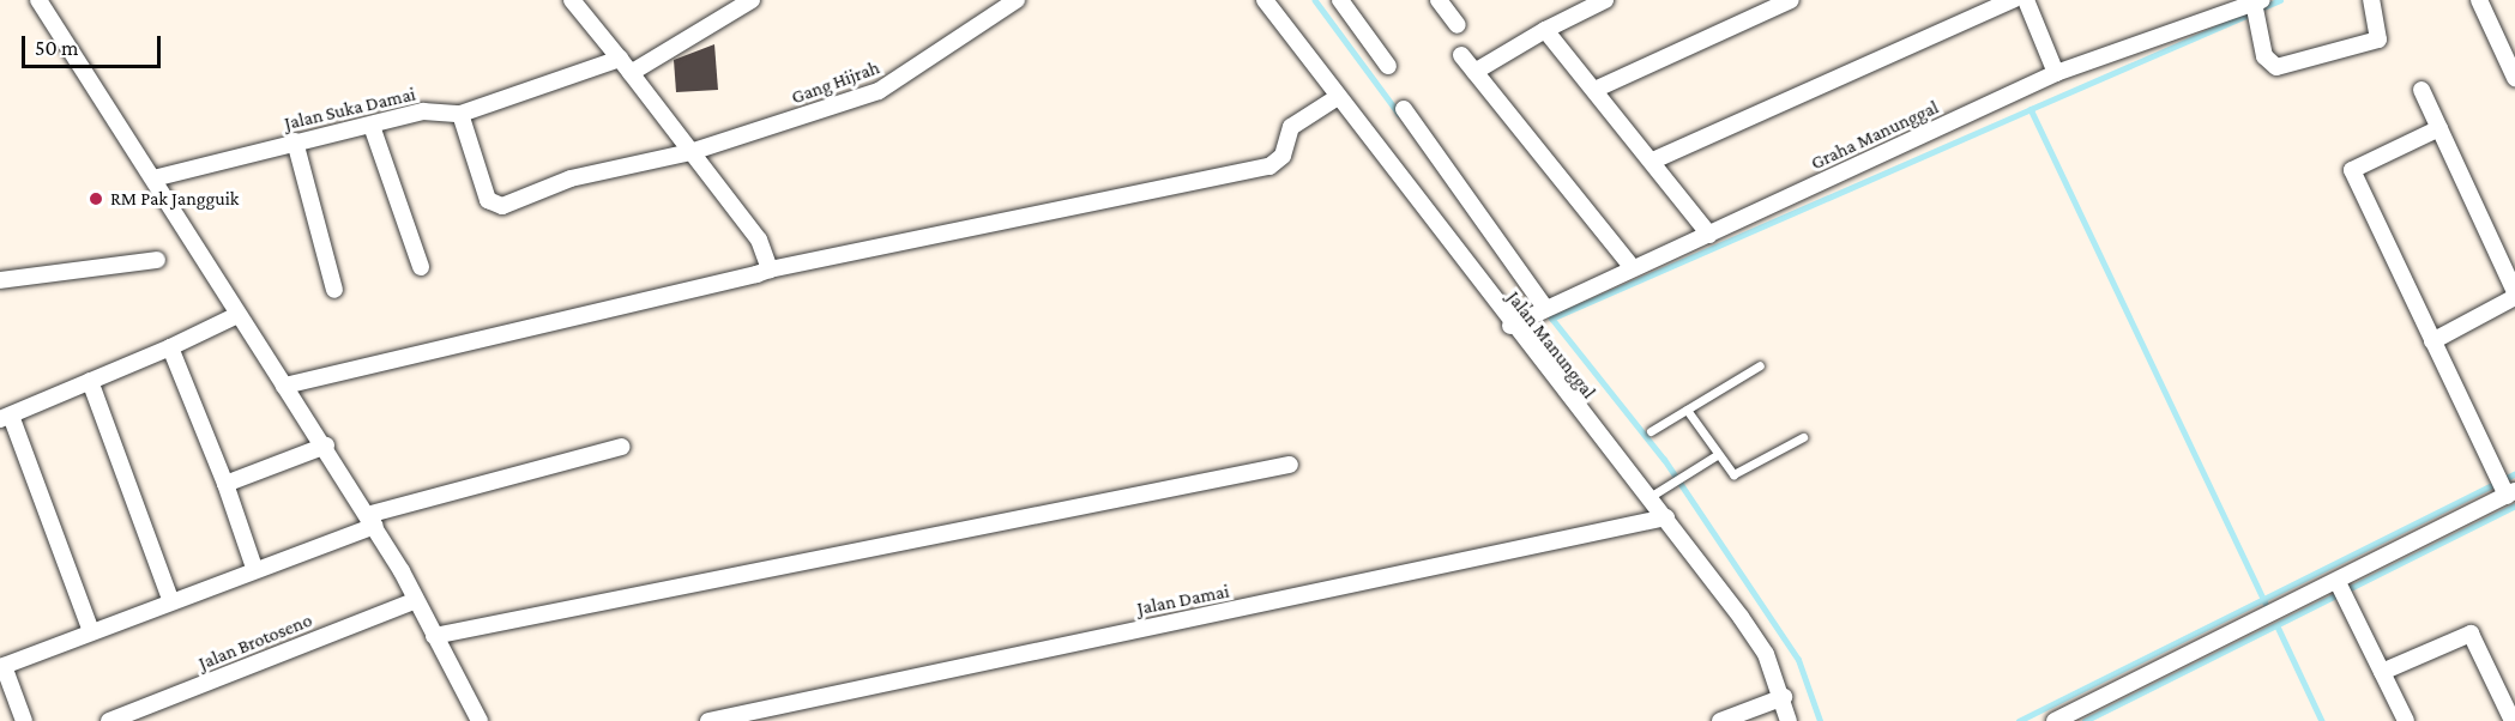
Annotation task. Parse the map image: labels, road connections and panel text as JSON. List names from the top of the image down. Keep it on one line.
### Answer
{"streets":{"street":["Gang Hijrah","Jalan Suka Damai","Graha Manunggal","Jalan Manunggal","Jalan Damai","Jalan Brotoseno"]},"crossings":[["Gang Hijrah","Jalan Suka Damai"],["Graha Manunggal","Jalan Manunggal"],["Jalan Manunggal","Jalan Damai"]],"places":["RM Pak Jangguik"],"scale_bar":"50 m"}
